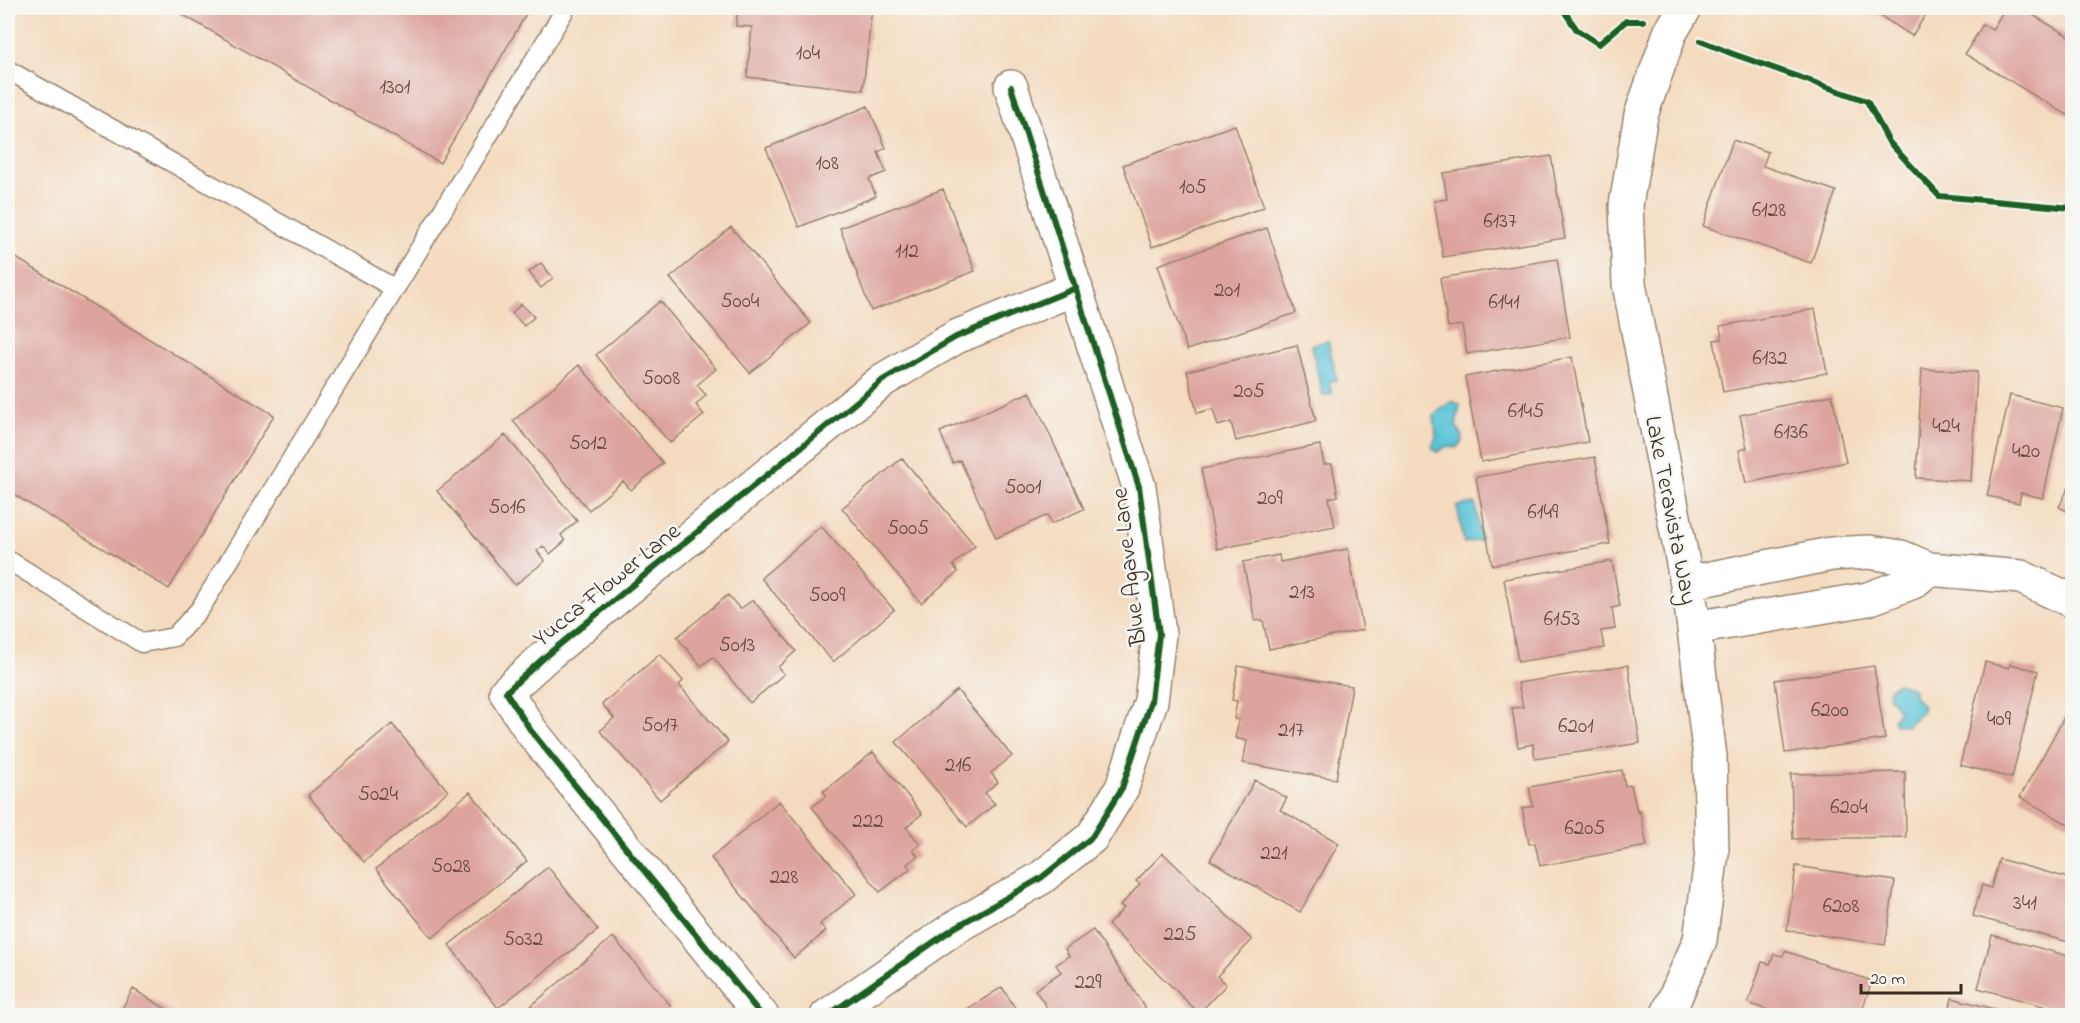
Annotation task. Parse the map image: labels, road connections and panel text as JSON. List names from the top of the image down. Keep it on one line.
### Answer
{"streets":{"street":["Lake Teravista Way","Blue Agave Lane","Yucca Flower Lane"]},"crossings":[["Blue Agave Lane","Yucca Flower Lane"]],"house_numbers":["104","1301","108","105","6128","6137","112","201","5004","6141","6132","5008","205","6145","424","6136","5012","420","5001","209","5016","6149","5005","213","5009","6153","5013","6200","409","5017","6201","217","216","5024","6204","222","6205","221","5028","228","341","6208","225","5032","229"],"scale_bar":"20 m"}
